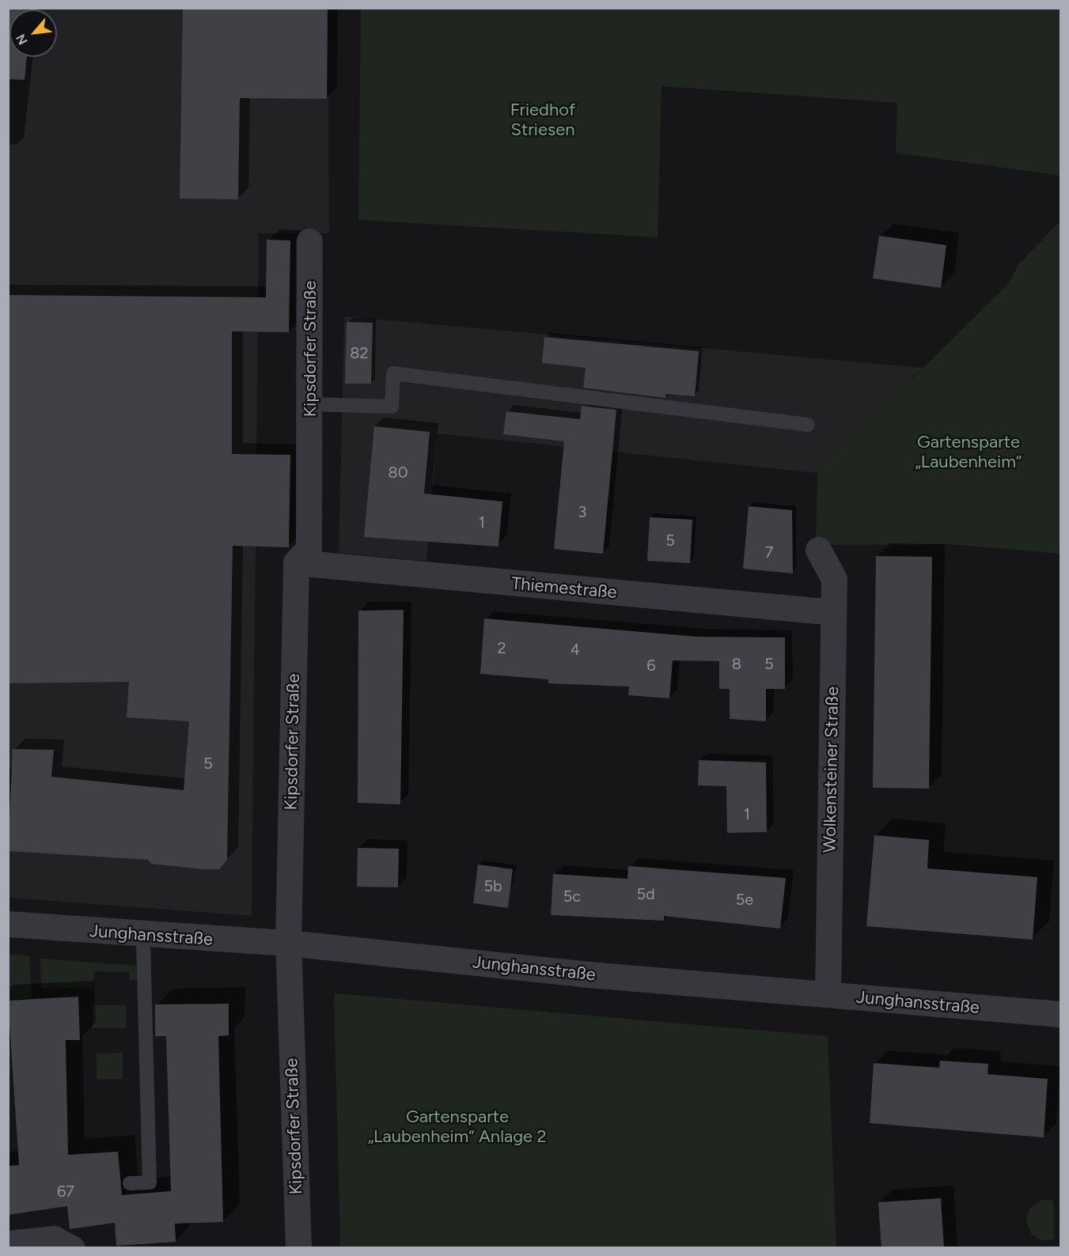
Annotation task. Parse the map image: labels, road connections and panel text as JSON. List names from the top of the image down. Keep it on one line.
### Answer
{"streets":{"street":["Kipsdorfer Straße","Thiemestraße","Wolkensteiner Straße","Junghansstraße"]},"crossings":[["Kipsdorfer Straße","Thiemestraße"],["Kipsdorfer Straße","Junghansstraße"],["Thiemestraße","Wolkensteiner Straße"],["Wolkensteiner Straße","Junghansstraße"]],"parks":["Friedhof Striesen","Gartensparte „Laubenheim“","Gartensparte „Laubenheim“ Anlage 2"],"house_numbers":["82","80","3","1","5","7","2","4","8","5","6","5","1","5b","5d","5c","5e","67"],"north":"bottom left"}
